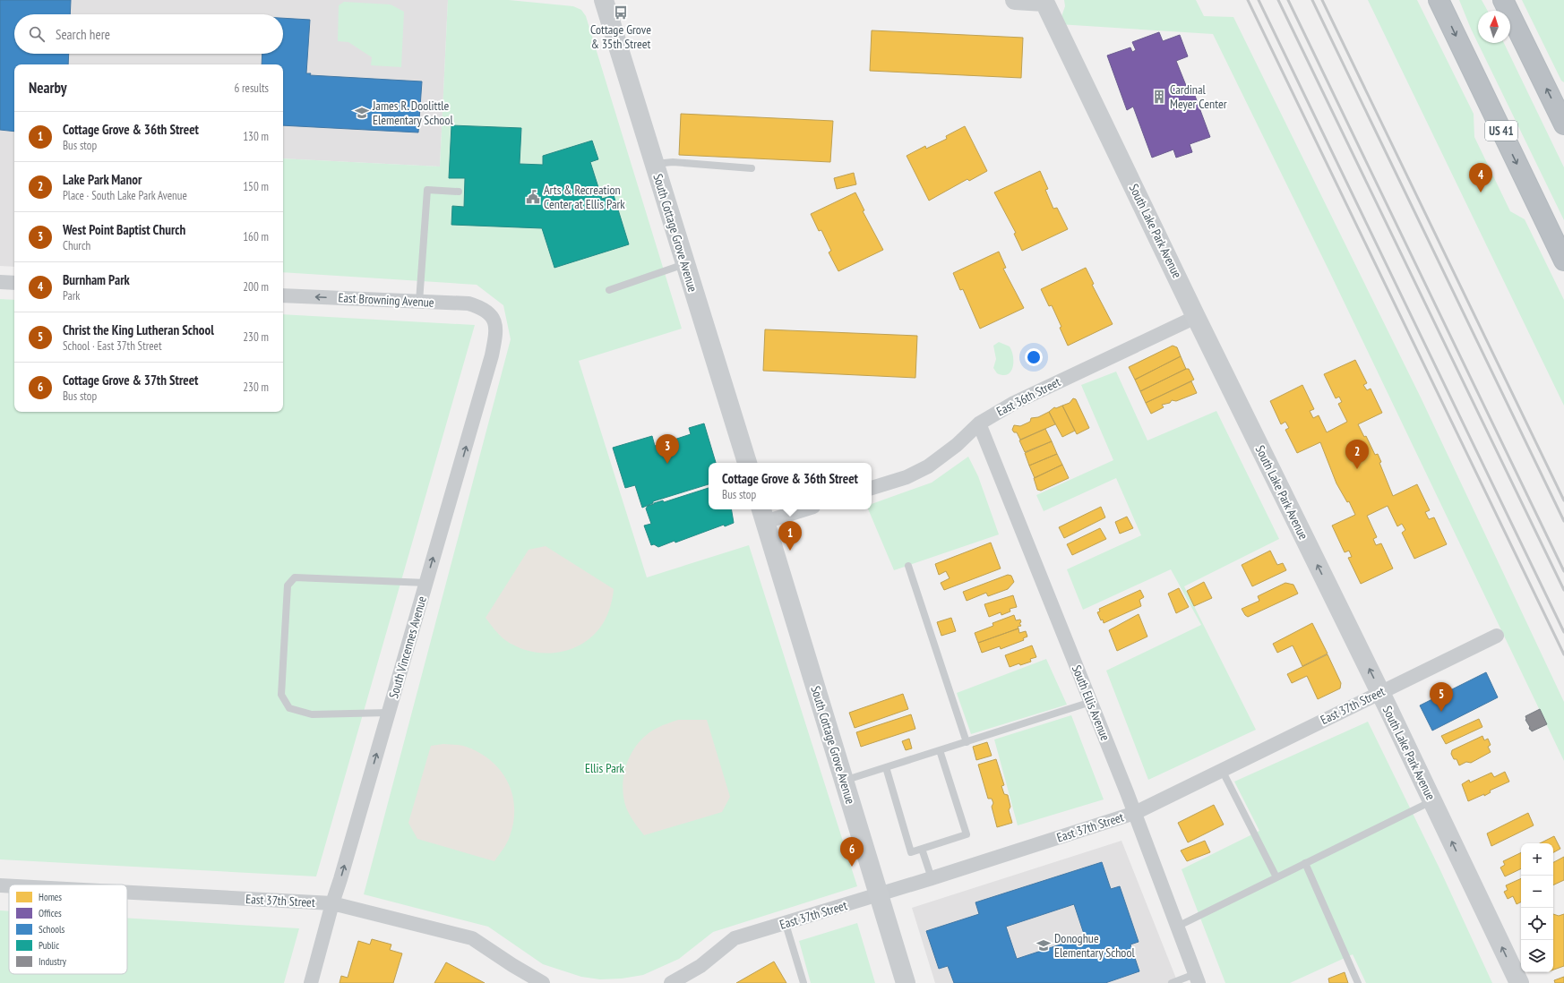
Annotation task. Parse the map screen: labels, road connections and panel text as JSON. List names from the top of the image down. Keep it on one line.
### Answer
{"streets":{"highway":["US 41"],"street":["South Lake Park Avenue","South Cottage Grove Avenue","East Browning Avenue","East 36th Street","South Vincennes Avenue","South Ellis Avenue","East 37th Street"]},"crossings":[["South Lake Park Avenue","East 36th Street"],["South Lake Park Avenue","East 37th Street"],["South Cottage Grove Avenue","East 37th Street"],["East Browning Avenue","South Vincennes Avenue"],["East 36th Street","South Ellis Avenue"],["South Vincennes Avenue","East 37th Street"],["South Ellis Avenue","East 37th Street"]],"one_way":["South Lake Park Avenue","East Browning Avenue","South Vincennes Avenue"],"parks":["Ellis Park"],"places":{"bus stop":["Cottage Grove & 35th Street"],"building":["Cardinal Meyer Center"],"school or university":["James R. Doolittle Elementary School","Donoghue Elementary School"],"public building":["Arts & Recreation Center at Ellis Park"]},"legend":["Homes","Offices","Schools","Public","Industry"],"north":"top","page":{"search":"Search here","heading":["Nearby","6 results"],"list":[{"mark":"1","name":"Cottage Grove & 36th Street","note":"Bus stop","value":"130 m"},{"mark":"2","name":"Lake Park Manor","note":"Place · South Lake Park Avenue","value":"150 m"},{"mark":"3","name":"West Point Baptist Church","note":"Church","value":"160 m"},{"mark":"4","name":"Burnham Park","note":"Park","value":"200 m"},{"mark":"5","name":"Christ the King Lutheran School","note":"School · East 37th Street","value":"230 m"},{"mark":"6","name":"Cottage Grove & 37th Street","note":"Bus stop","value":"230 m"}],"pins":["4","3","2","1","5","6"],"popup":["Cottage Grove & 36th Street","Bus stop"],"map_buttons":["+","−"]}}
